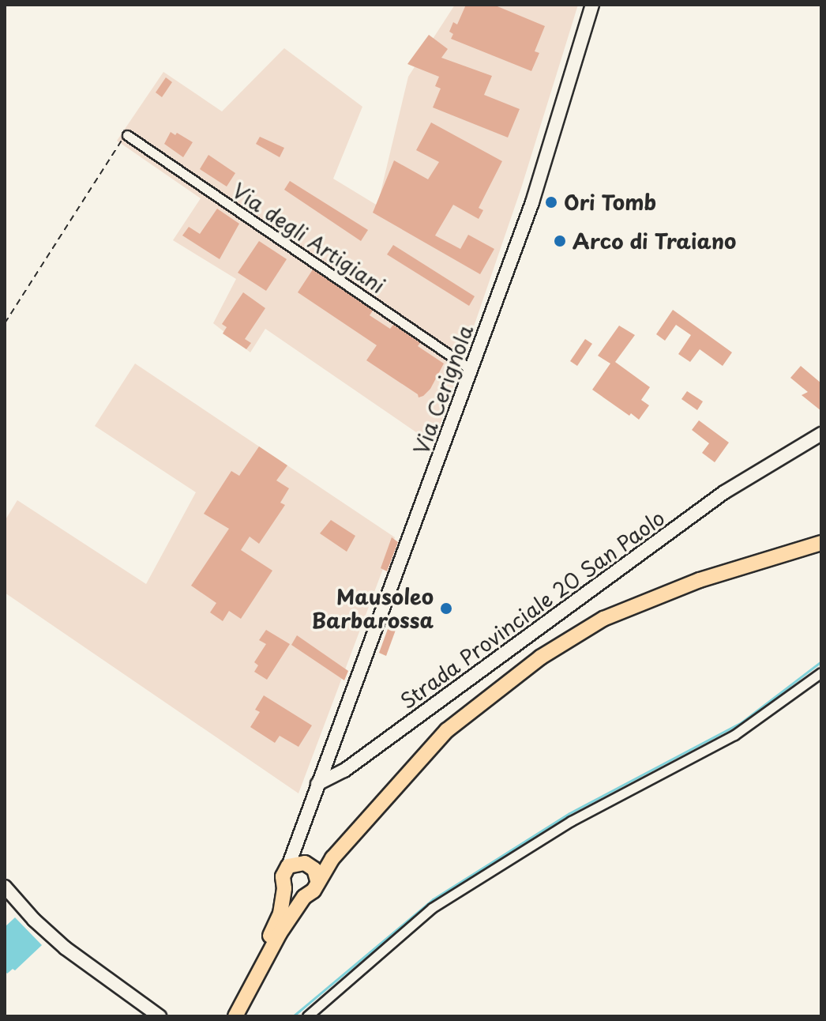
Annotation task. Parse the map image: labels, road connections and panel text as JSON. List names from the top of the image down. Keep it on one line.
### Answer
{"streets":{"street":["Via degli Artigiani","Via Cerignola","Strada Provinciale 20 San Paolo"]},"crossings":[["Via degli Artigiani","Via Cerignola"],["Via Cerignola","Strada Provinciale 20 San Paolo"]],"places":["Ori Tomb","Arco di Traiano","Mausoleo Barbarossa"]}
